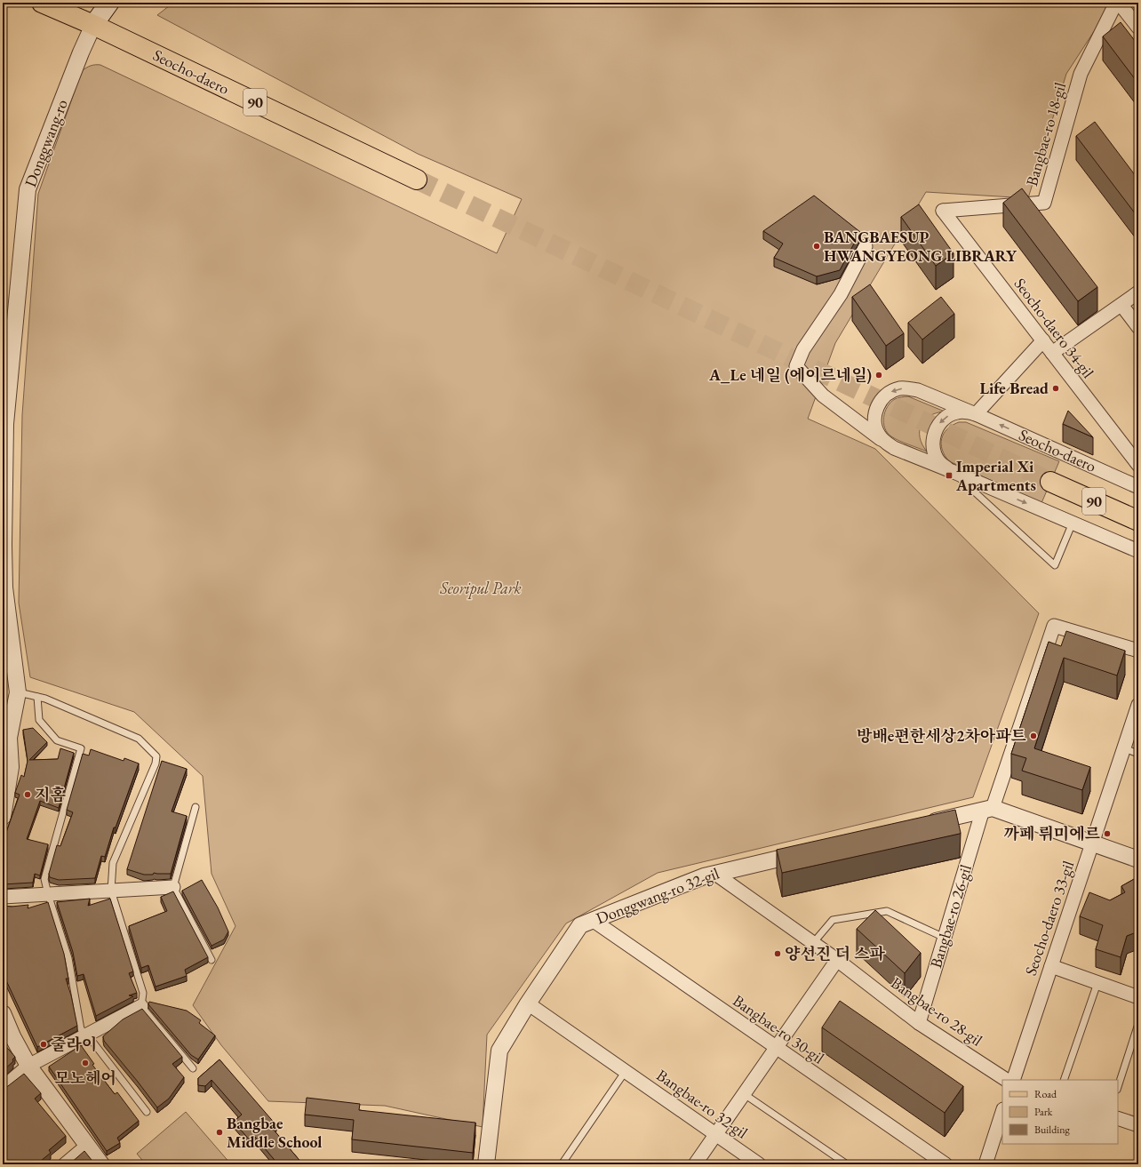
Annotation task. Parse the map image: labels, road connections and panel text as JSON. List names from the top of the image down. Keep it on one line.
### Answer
{"streets":{"main road":["Seocho-daero","90"],"street":["Bangbae-ro 18-gil","Donggwang-ro","Seocho-daero 34-gil","Donggwang-ro 32-gil","Bangbae-ro 26-gil","Seocho-daero 33-gil","Bangbae-ro 28-gil","Bangbae-ro 30-gil","Bangbae-ro 32-gil"]},"crossings":[["Seocho-daero","Donggwang-ro"],["Bangbae-ro 18-gil","Seocho-daero 34-gil"],["Donggwang-ro 32-gil","Bangbae-ro 28-gil"],["Donggwang-ro 32-gil","Bangbae-ro 30-gil"],["Donggwang-ro 32-gil","Bangbae-ro 32-gil"],["Bangbae-ro 26-gil","Bangbae-ro 28-gil"]],"parks":["Seoripul Park"],"places":{"other":["BANGBAESUP HWANGYEONG LIBRARY","A_Le 네일 (에이르네일)","Life Bread","방배e편한세상2차아파트","지홈","까페 뤼미에르","양선진 더 스파","줄라이","모노헤어","Bangbae Middle School"],"transit":["Imperial Xi Apartments"]},"legend":["Road","Park","Building"]}
